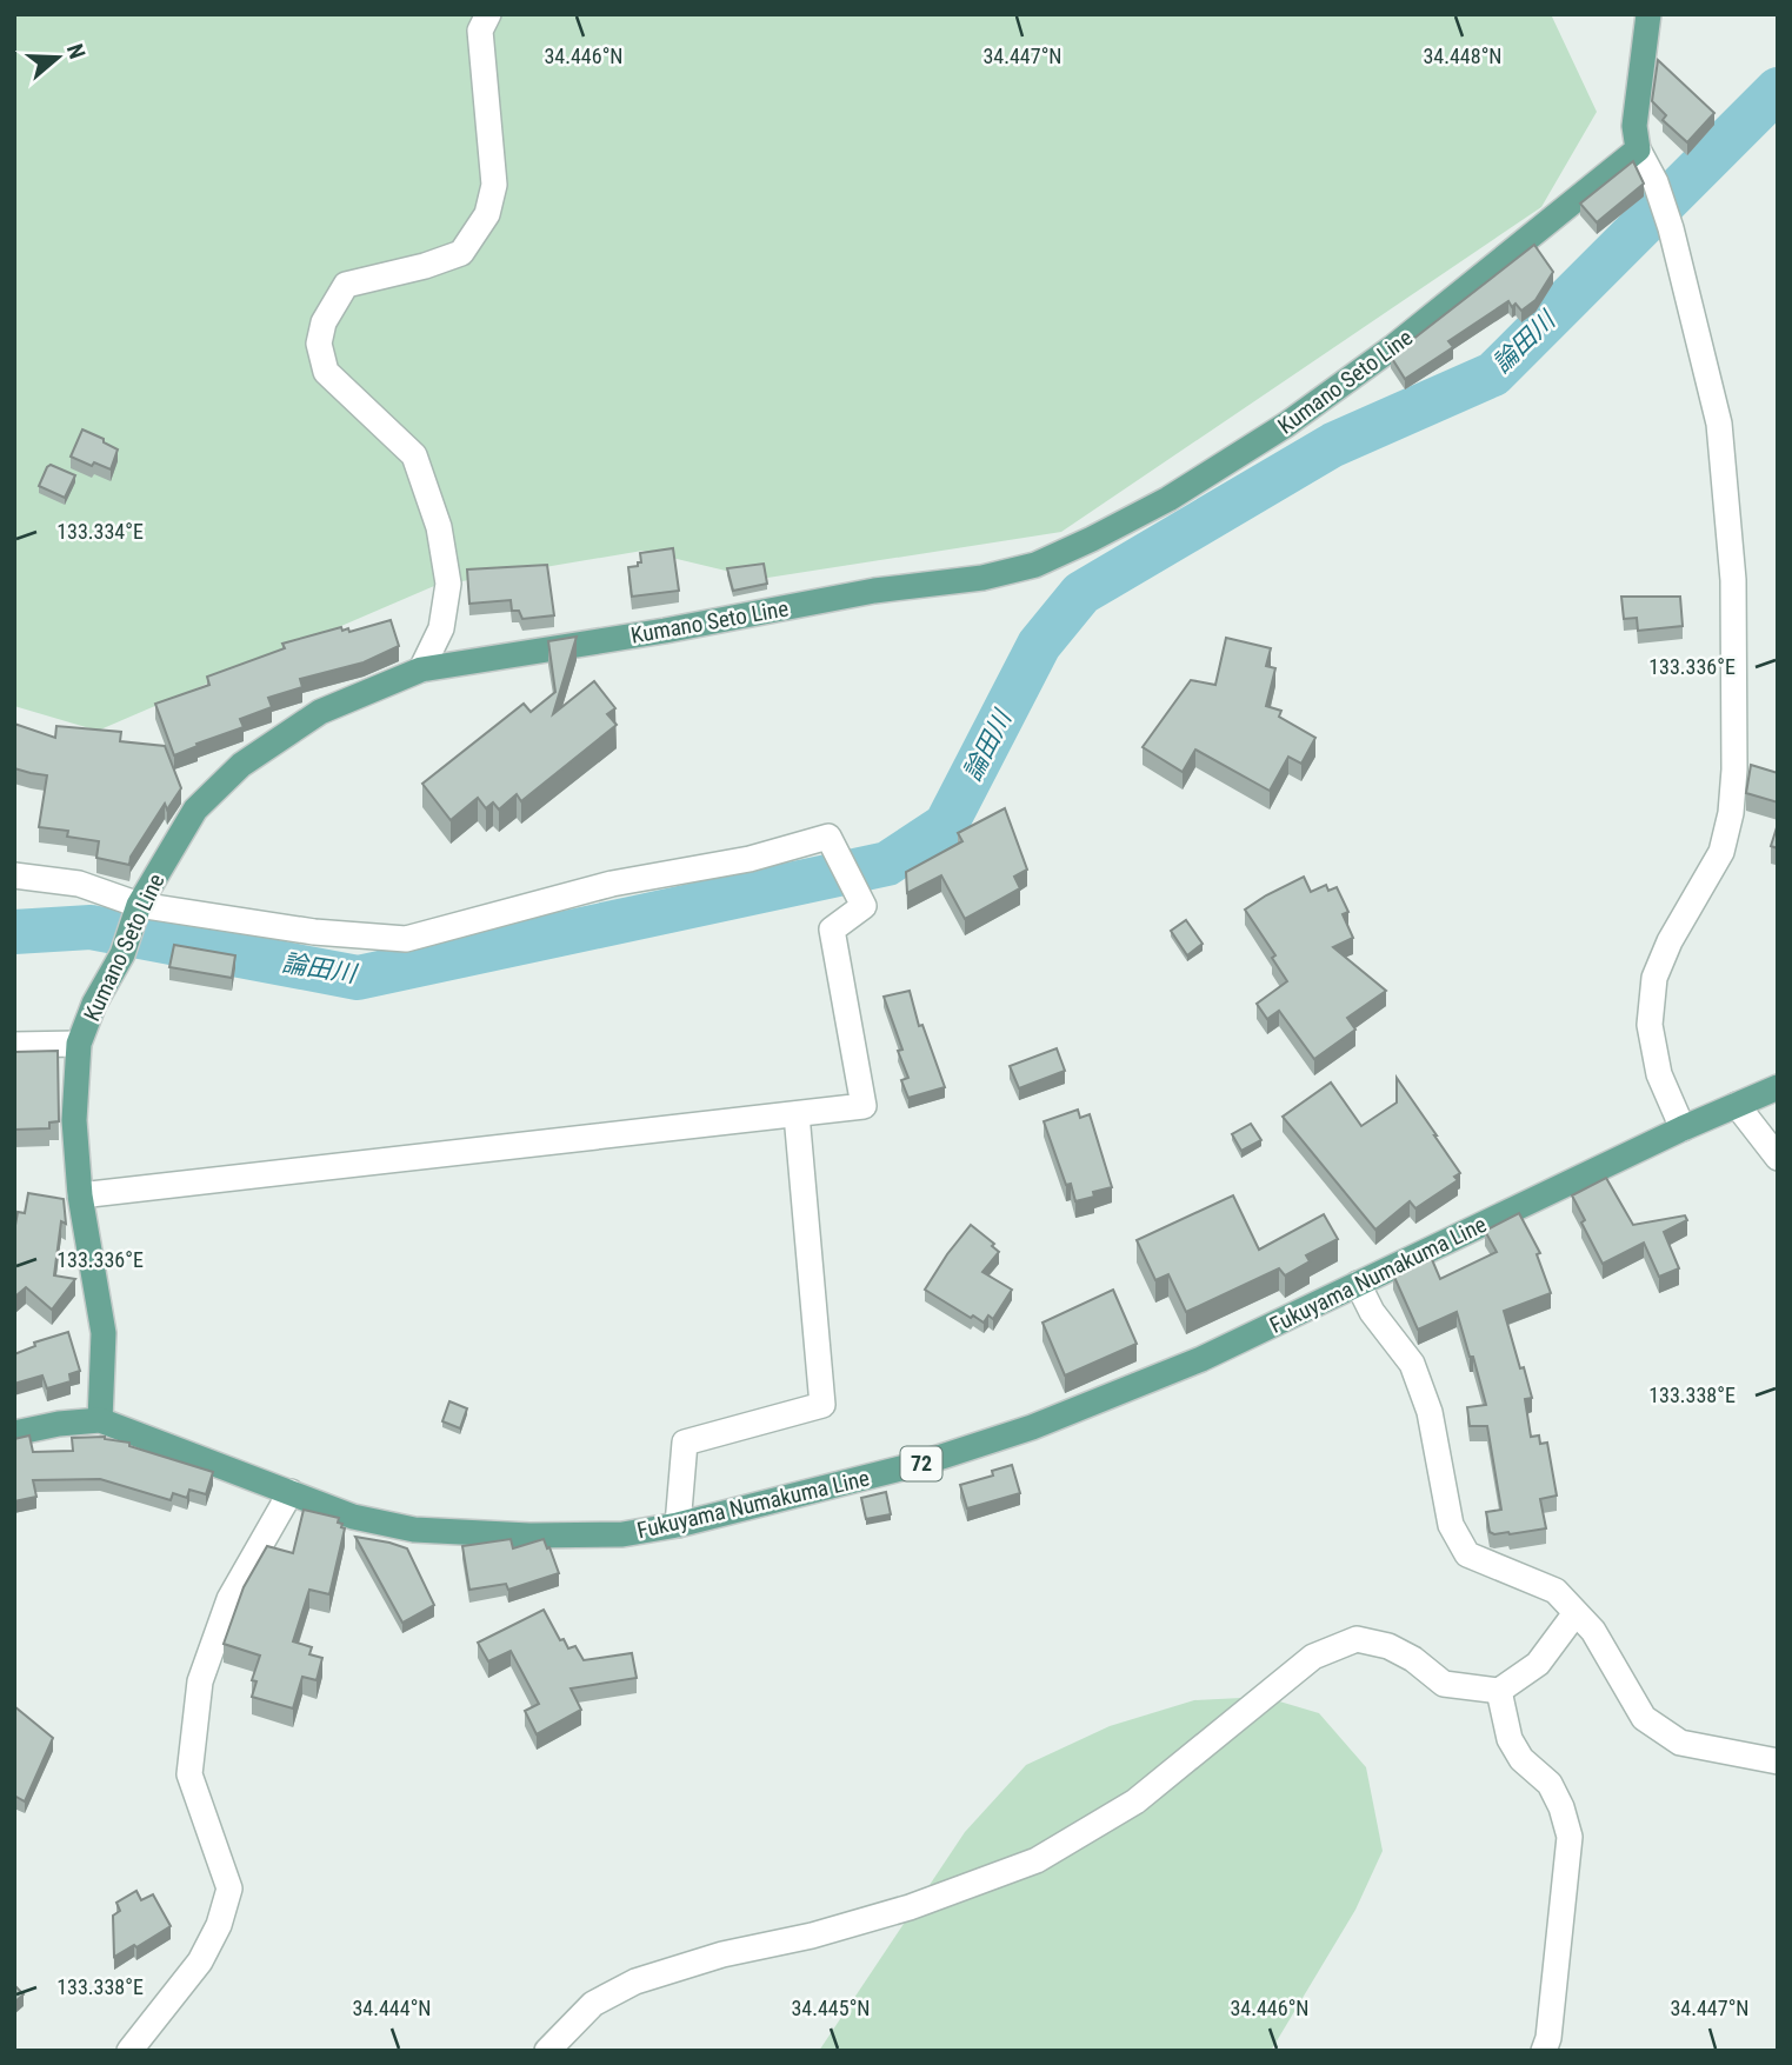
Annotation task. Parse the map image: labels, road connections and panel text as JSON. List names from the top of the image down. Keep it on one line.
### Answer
{"streets":{"main road":["Kumano Seto Line","Fukuyama Numakuma Line","72"]},"crossings":[["Kumano Seto Line","Fukuyama Numakuma Line"]],"water":["論田川"],"north":"right","coordinates":["34.448°N","34.446°N","34.447°N","133.334°E","133.336°E","133.338°E","34.444°N","34.445°N"]}
